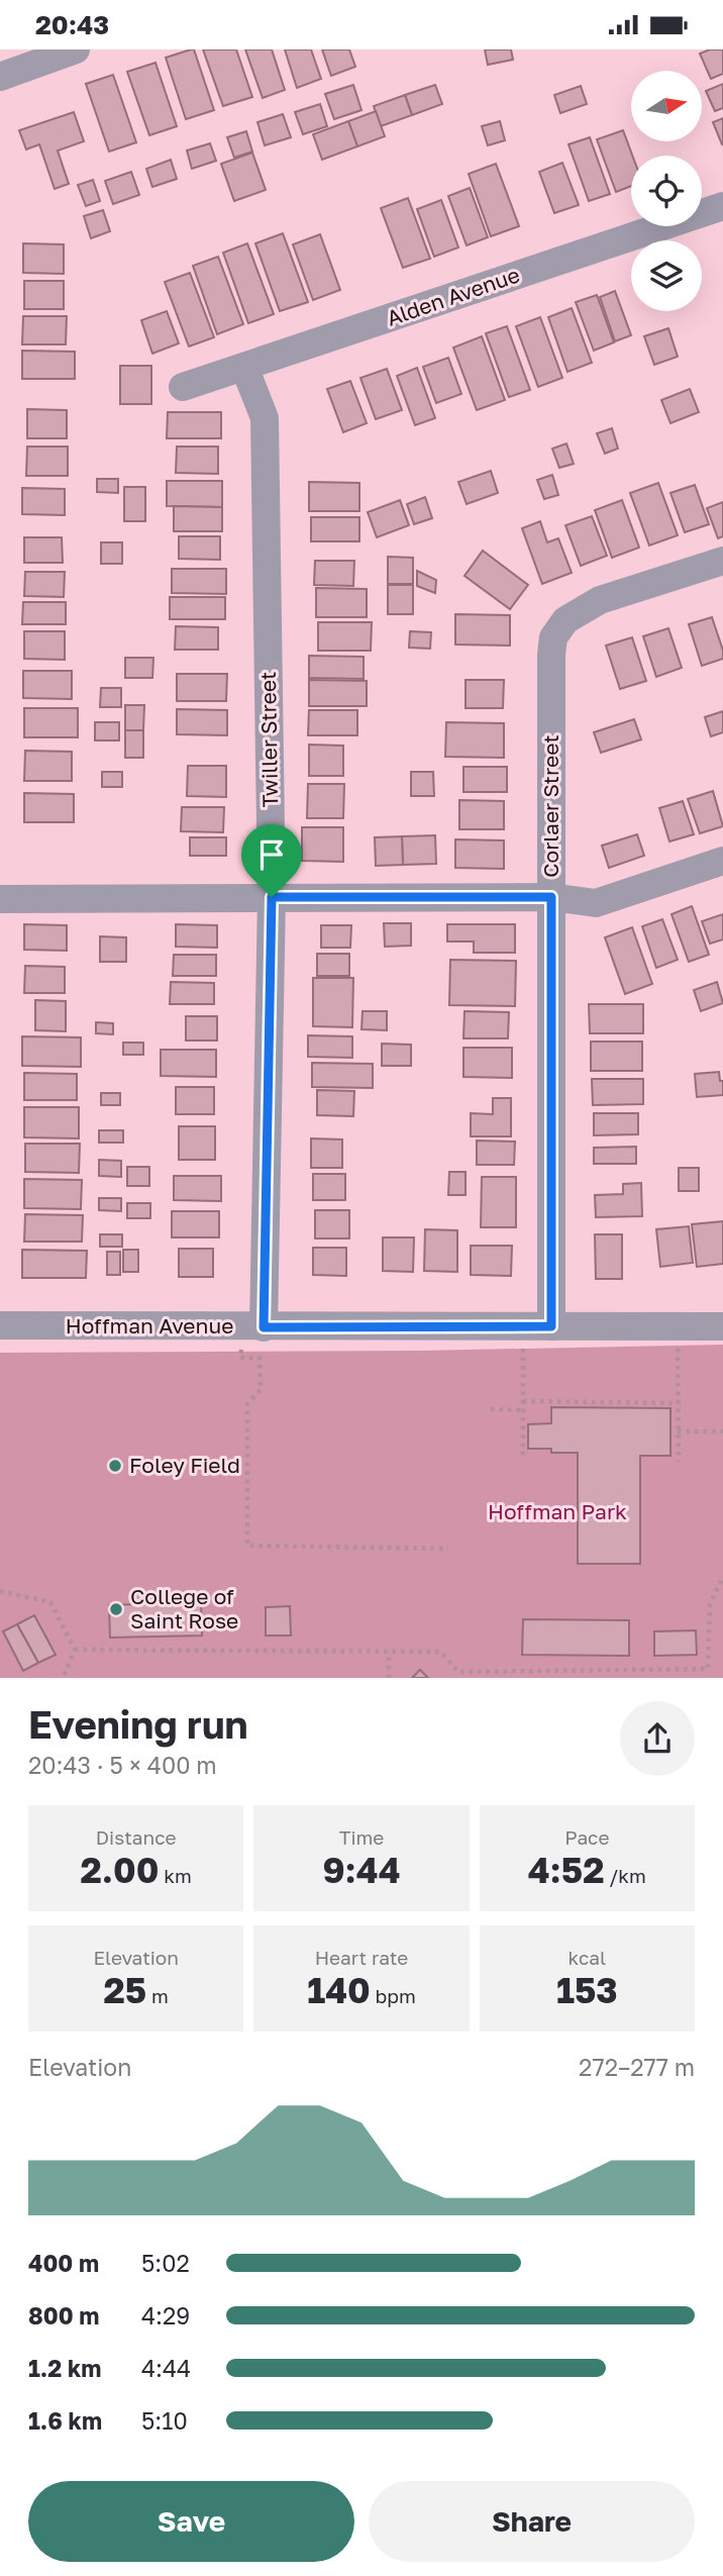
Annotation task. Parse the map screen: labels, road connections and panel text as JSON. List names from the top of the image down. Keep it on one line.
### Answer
{"streets":{"street":["Alden Avenue","Twiller Street","Corlaer Street","Hoffman Avenue"]},"crossings":[["Alden Avenue","Twiller Street"],["Twiller Street","Hoffman Avenue"],["Corlaer Street","Hoffman Avenue"]],"parks":["Hoffman Park"],"places":["Foley Field","College of Saint Rose"],"north":"right","page":{"status":"20:43","heading":["Evening run","20:43 · 5 × 400 m"],"stats":[["Distance","2.00 km"],["Time","9:44"],["Pace","4:52 /km"],["Elevation","25 m"],["Heart rate","140 bpm"],["kcal","153"]],"chart":["Elevation","272–277 m"],"list":[{"name":"400 m","note":"5:02"},{"name":"800 m","note":"4:29"},{"name":"1.2 km","note":"4:44"},{"name":"1.6 km","note":"5:10"}],"buttons":["Save","Share"]}}
